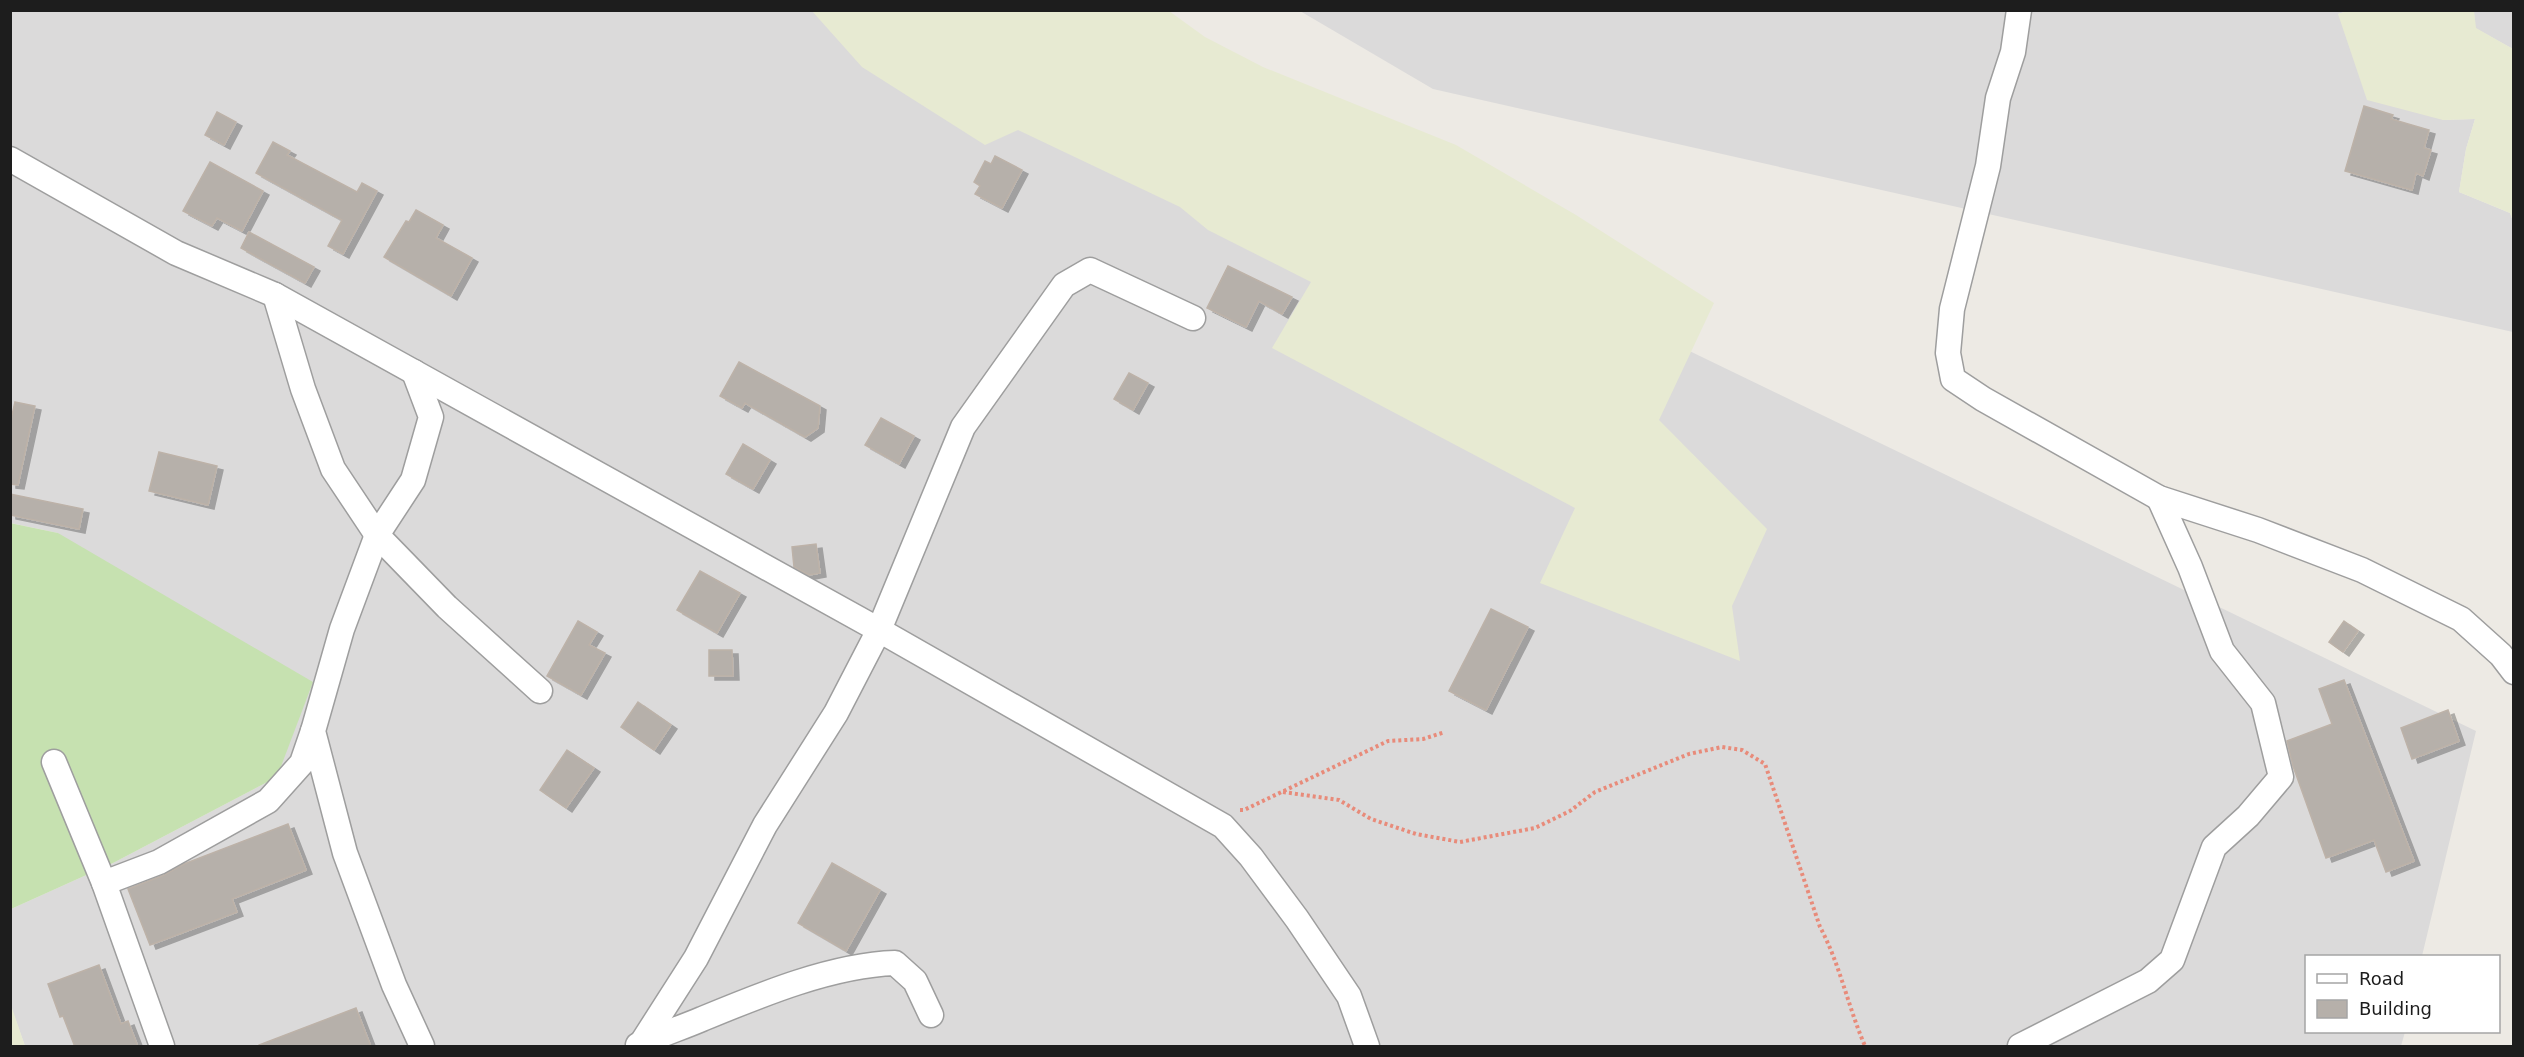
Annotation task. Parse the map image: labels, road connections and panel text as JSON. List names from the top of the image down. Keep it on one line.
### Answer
{"legend":["Road","Building"]}
